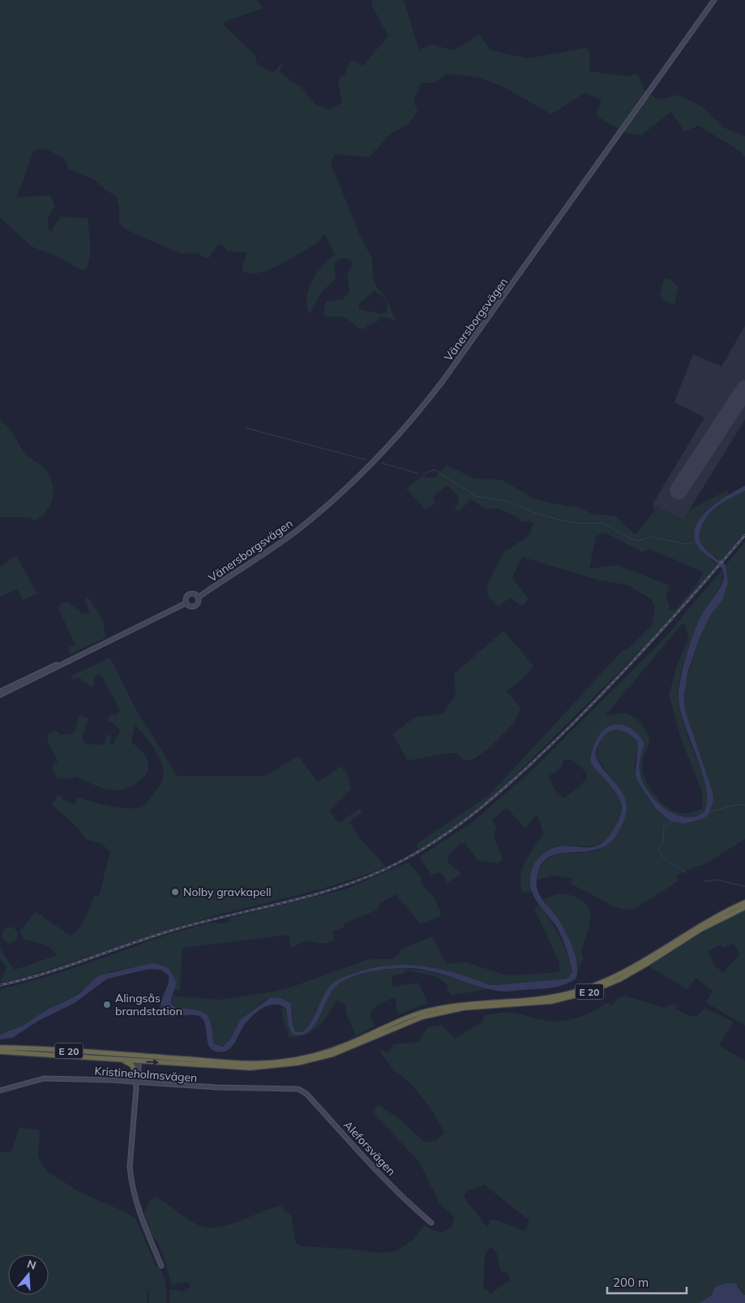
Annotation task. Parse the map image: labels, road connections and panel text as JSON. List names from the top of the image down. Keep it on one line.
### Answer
{"streets":{"highway":["E 20"],"main road":["Vänersborgsvägen","Kristineholmsvägen","Aleforsvägen"]},"crossings":[["Kristineholmsvägen","Aleforsvägen"]],"places":["Nolby gravkapell","Alingsås brandstation"],"scale_bar":"200 m","north":"top"}
